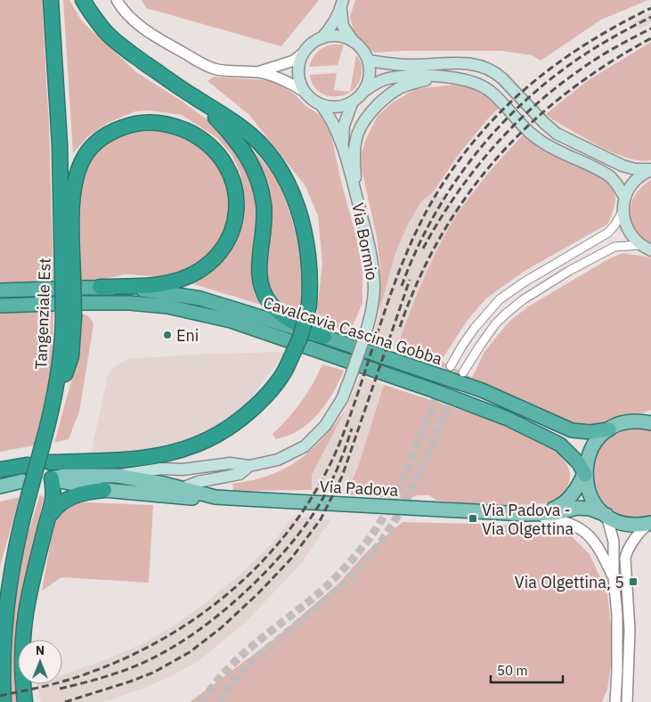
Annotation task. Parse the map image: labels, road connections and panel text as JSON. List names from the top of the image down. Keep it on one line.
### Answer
{"streets":{"highway":["Tangenziale Est","Cavalcavia Cascina Gobba"],"main road":["Via Bormio","Via Padova"]},"crossings":[["Via Bormio","Via Padova"],["Tangenziale Est","Cavalcavia Cascina Gobba"],["Cavalcavia Cascina Gobba","Via Padova"]],"places":{"other":["Eni"],"transit":["Via Padova - Via Olgettina","Via Olgettina, 5"]},"scale_bar":"50 m","north":"top"}
